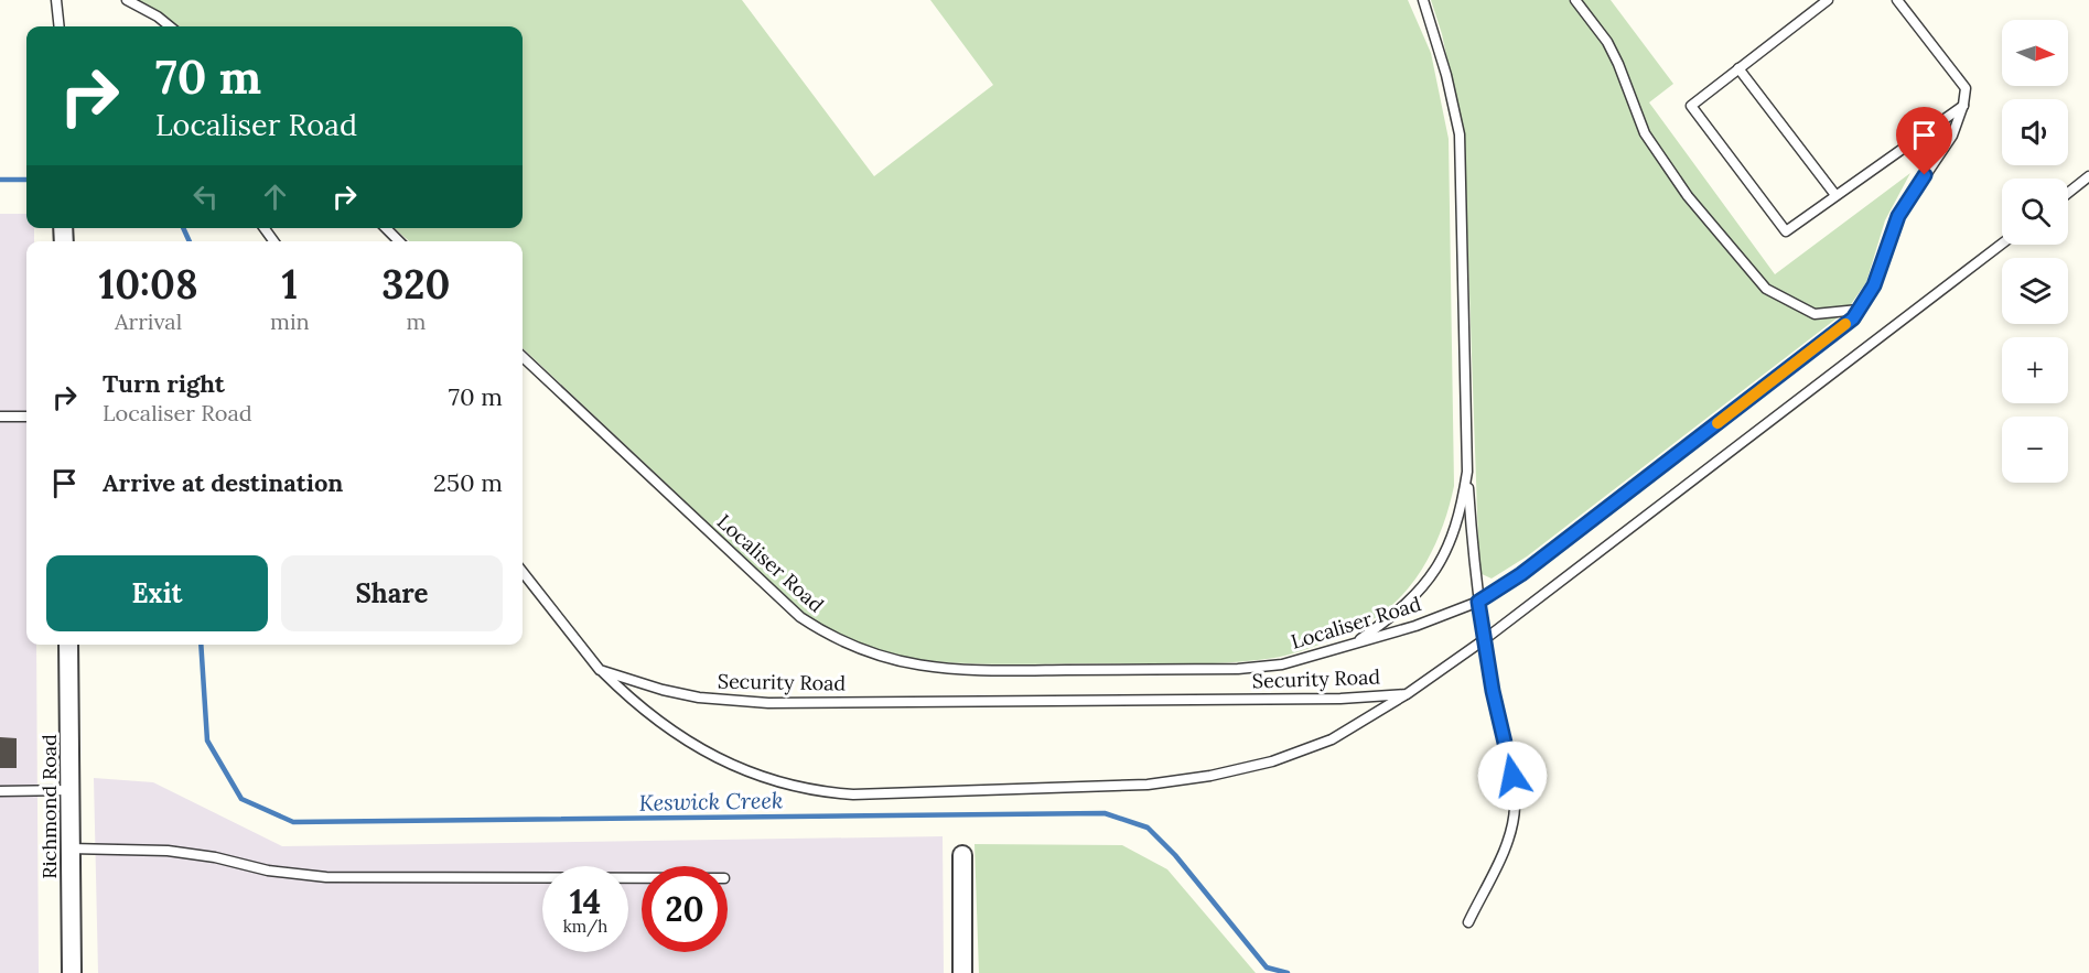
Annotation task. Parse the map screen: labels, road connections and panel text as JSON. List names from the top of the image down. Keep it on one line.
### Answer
{"streets":{"street":["Richmond Road"],"lane":["Localiser Road","Security Road"]},"water":["Keswick Creek"],"north":"right","page":{"map_buttons":["+","−"],"turn":["70 m","Localiser Road"],"eta":["10:08","Arrival","1","min","320","m"],"list":[{"name":"Turn right","note":"Localiser Road","value":"70 m"},{"name":"Arrive at destination","value":"250 m"}],"buttons":["Exit","Share"],"speed":"14 km/h","limit":"20"}}
